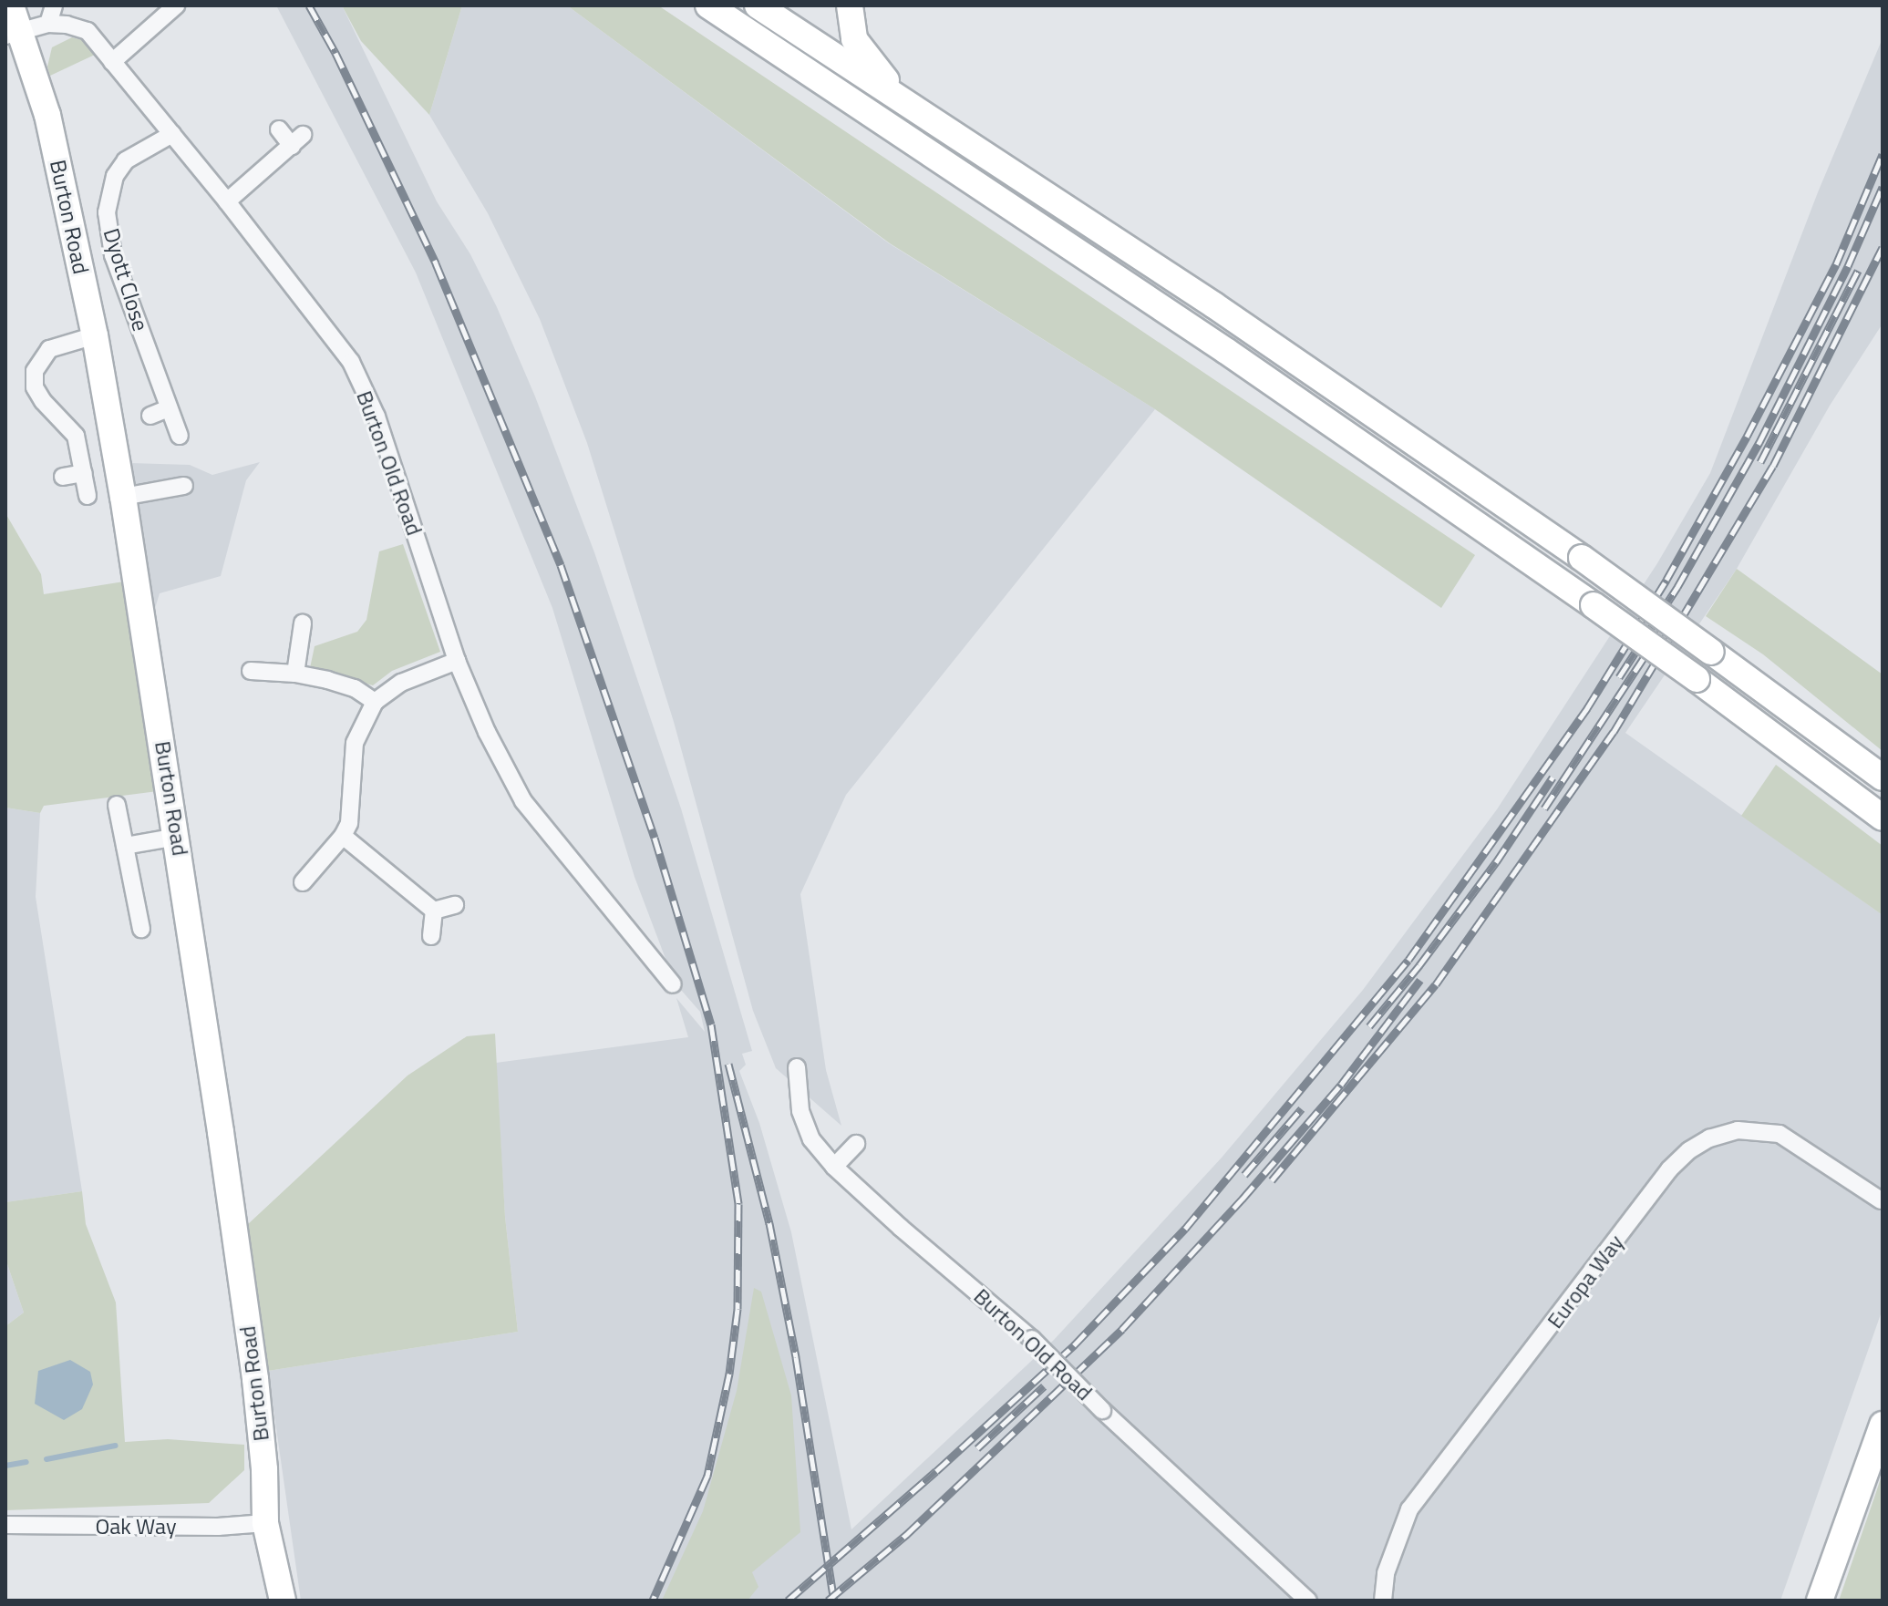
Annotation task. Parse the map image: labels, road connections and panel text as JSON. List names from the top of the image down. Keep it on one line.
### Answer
{"streets":{"highway":["Burton Road"],"street":["Dyott Close","Burton Old Road","Europa Way","Oak Way"]},"crossings":[["Burton Road","Burton Old Road"],["Burton Road","Oak Way"],["Dyott Close","Burton Old Road"]]}
